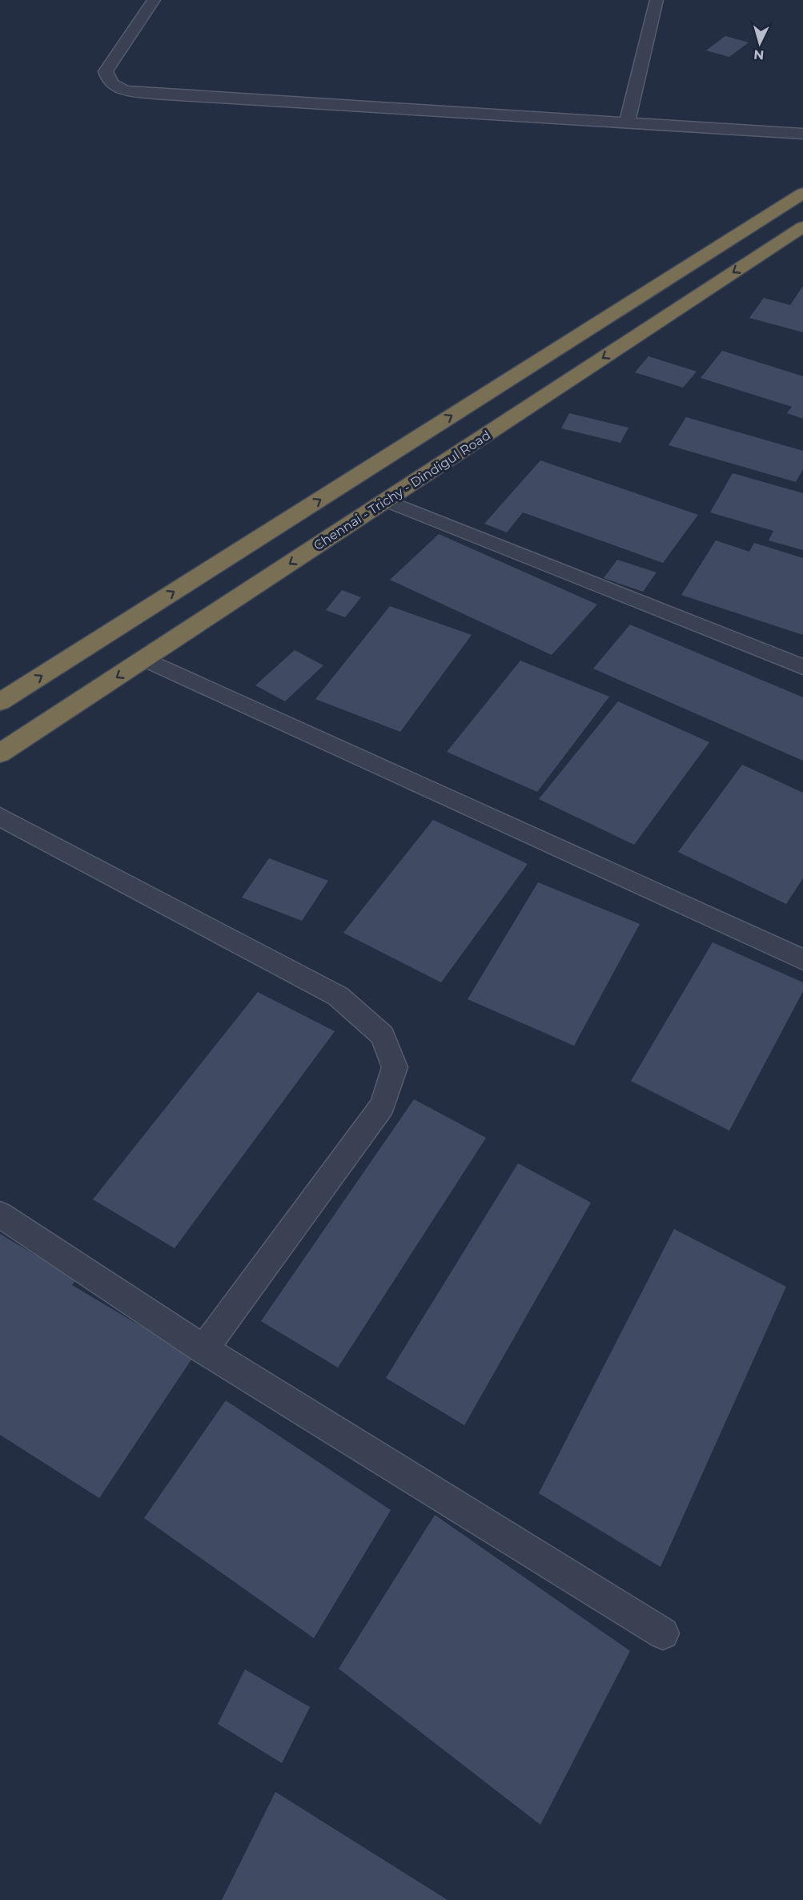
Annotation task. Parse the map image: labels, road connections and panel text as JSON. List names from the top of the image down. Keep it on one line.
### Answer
{"streets":{"highway":["Chennai - Trichy - Dindigul Road"]},"north":"bottom"}
